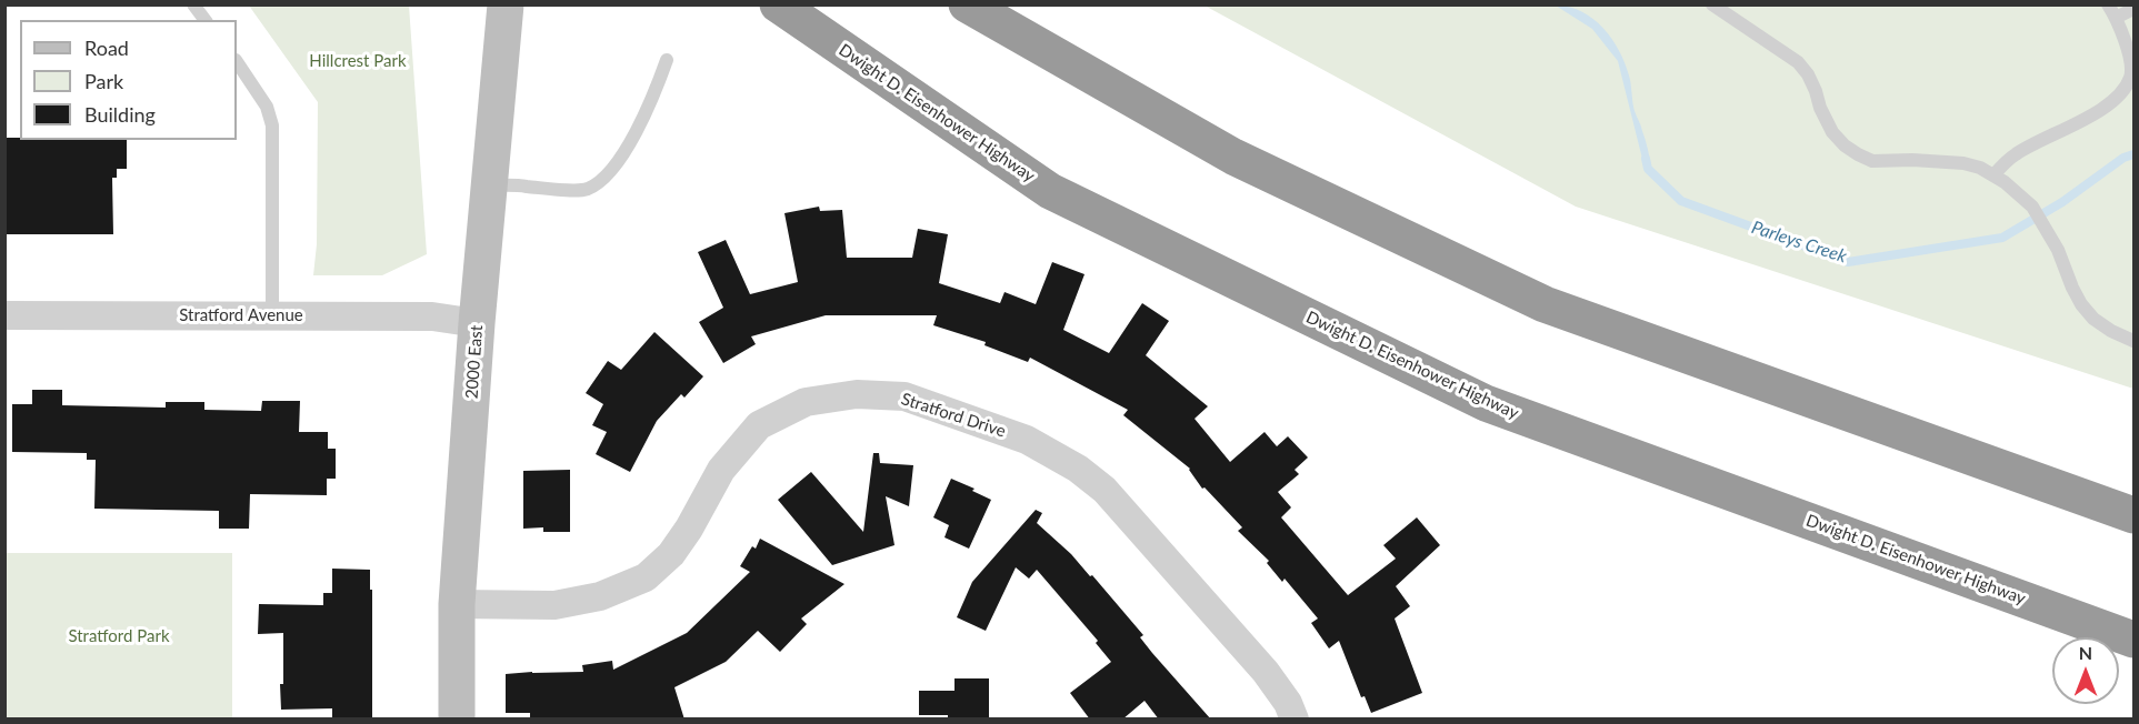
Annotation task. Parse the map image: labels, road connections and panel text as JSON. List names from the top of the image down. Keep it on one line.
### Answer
{"streets":{"highway":["Dwight D. Eisenhower Highway"],"street":["Stratford Avenue","2000 East","Stratford Drive"]},"crossings":[["Stratford Avenue","2000 East"],["2000 East","Stratford Drive"]],"water":["Parleys Creek"],"parks":["Hillcrest Park","Stratford Park"],"legend":["Road","Park","Building"],"north":"top"}
